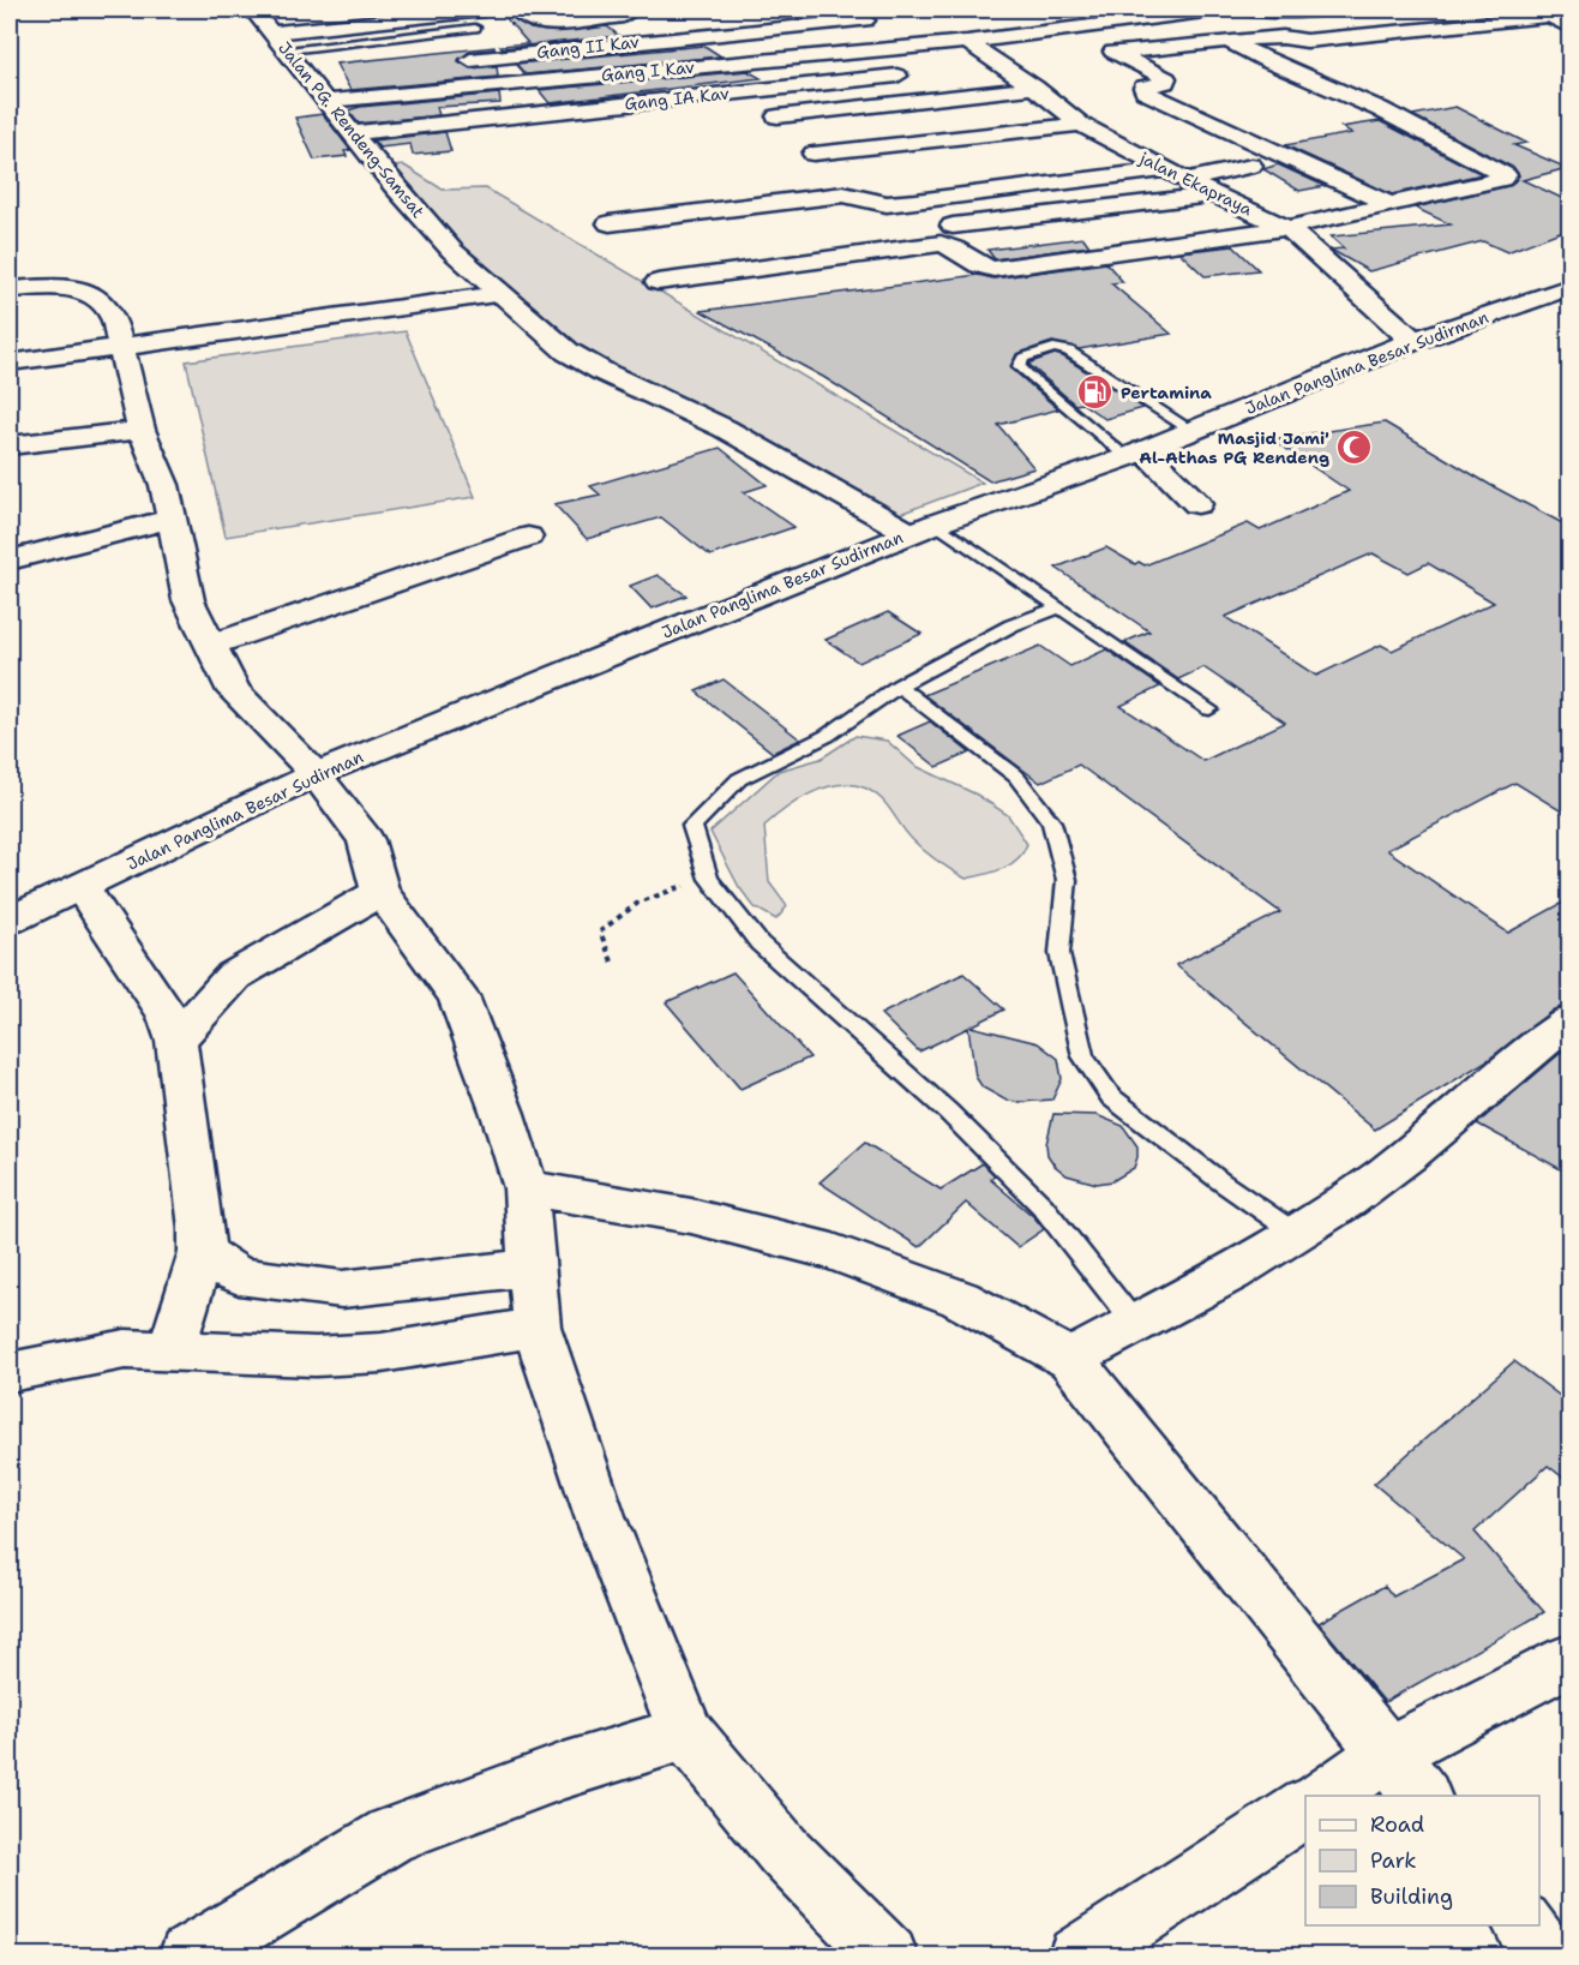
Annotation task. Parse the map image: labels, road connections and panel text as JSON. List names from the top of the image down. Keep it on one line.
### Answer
{"streets":{"street":["Gang II Kav","Gang I Kav","Gang IA Kav","Jalan PG. Rendeng-Samsat","jalan Ekapraya","Jalan Panglima Besar Sudirman"]},"crossings":[["Gang I Kav","Jalan PG. Rendeng-Samsat"],["Gang I Kav","jalan Ekapraya"],["Gang IA Kav","Jalan PG. Rendeng-Samsat"],["Jalan PG. Rendeng-Samsat","Jalan Panglima Besar Sudirman"],["jalan Ekapraya","Jalan Panglima Besar Sudirman"]],"places":{"fuel station":["Pertamina"],"mosque":["Masjid Jami' Al-Athas PG Rendeng"]},"legend":["Road","Park","Building"]}
